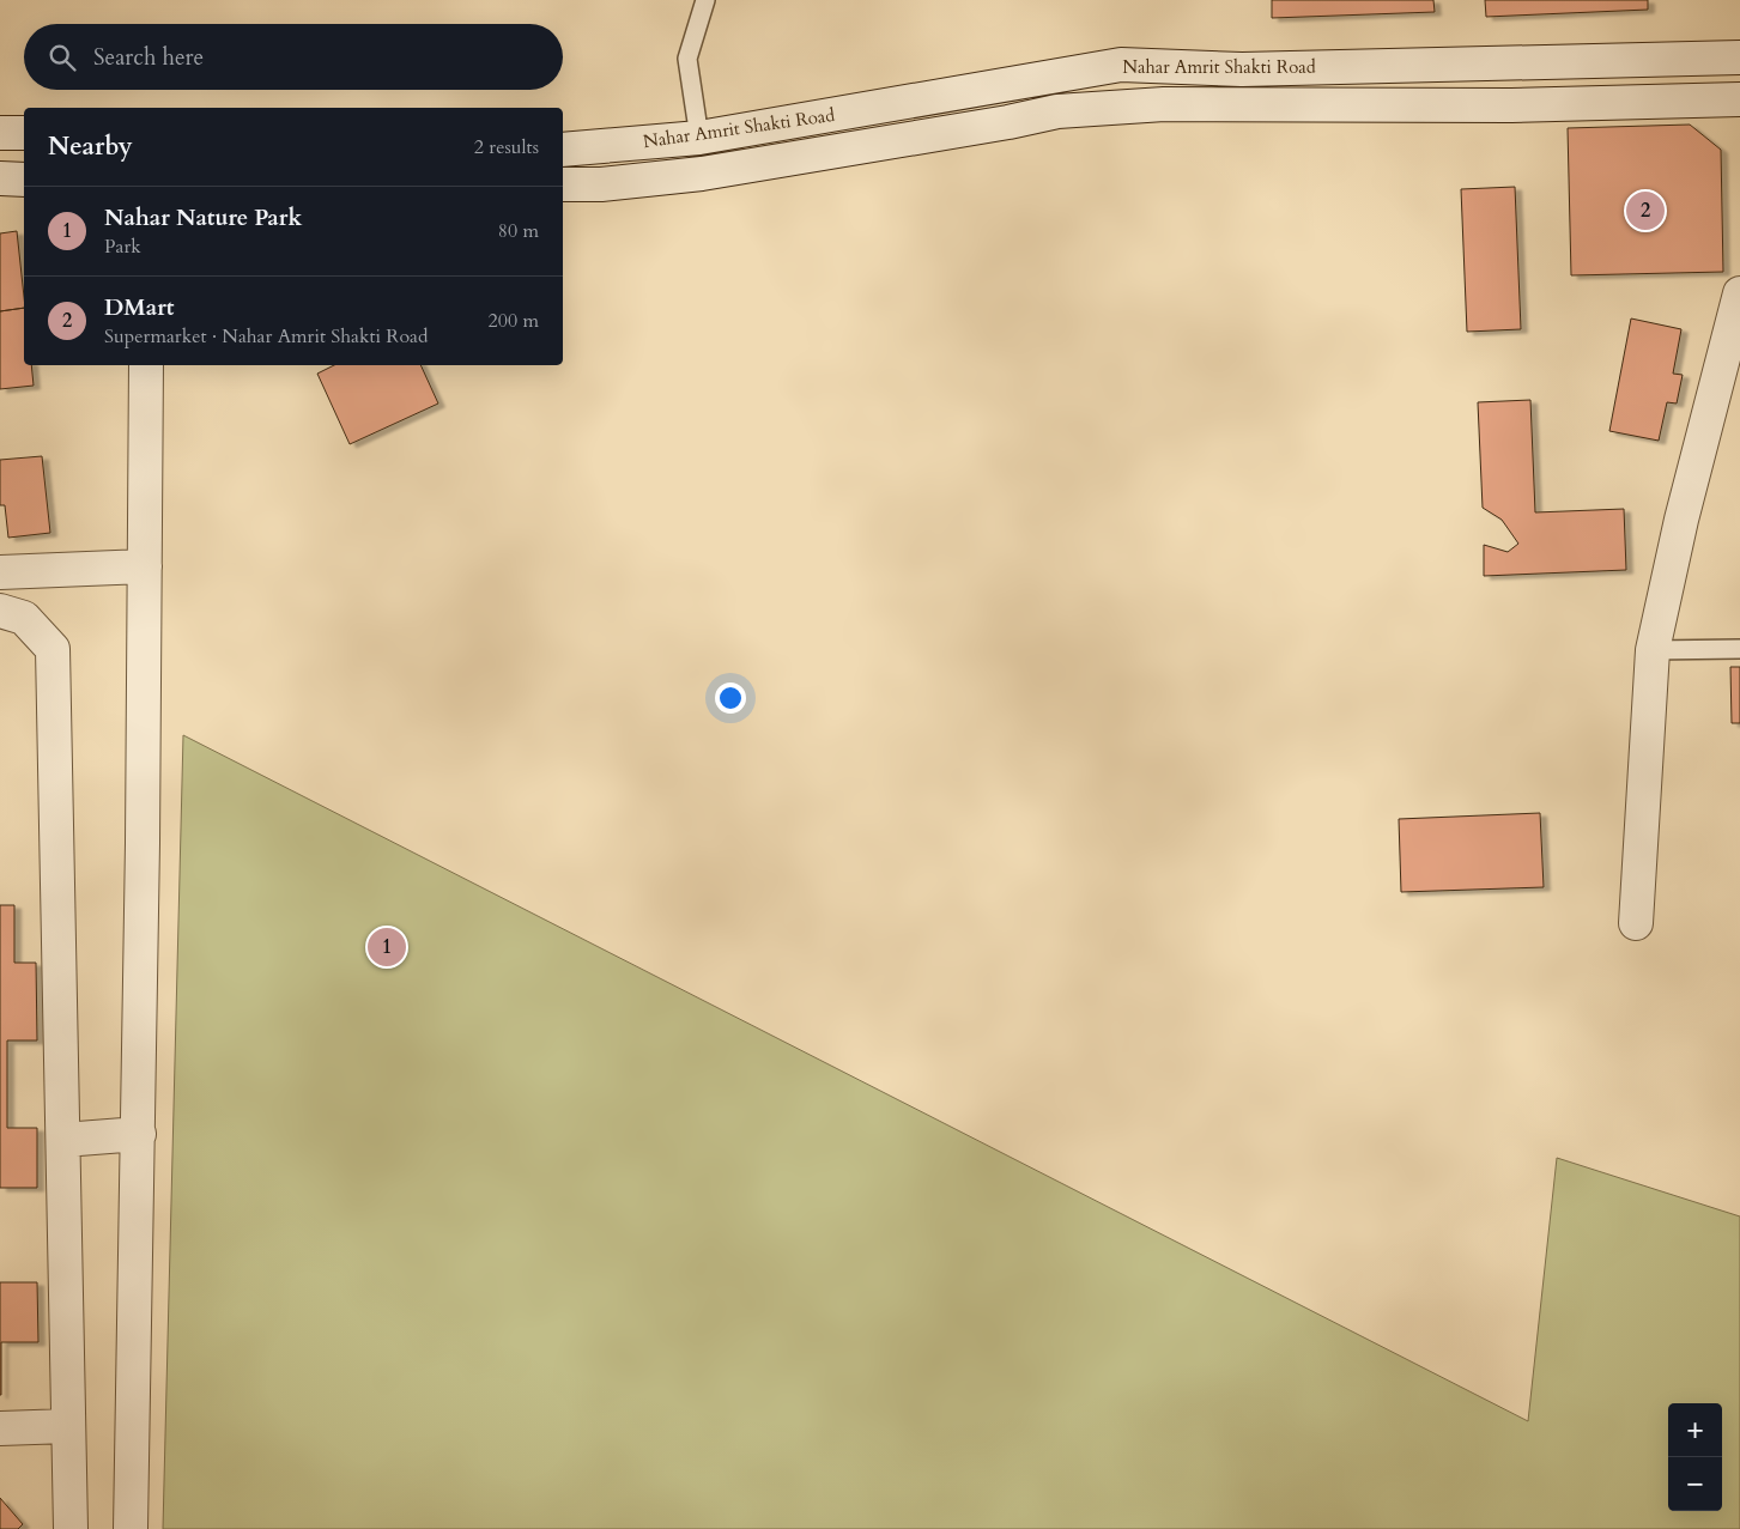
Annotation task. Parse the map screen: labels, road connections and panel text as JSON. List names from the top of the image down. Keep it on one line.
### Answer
{"streets":{"street":["Nahar Amrit Shakti Road"]},"page":{"search":"Search here","heading":["Nearby","2 results"],"list":[{"mark":"1","name":"Nahar Nature Park","note":"Park","value":"80 m"},{"mark":"2","name":"DMart","note":"Supermarket · Nahar Amrit Shakti Road","value":"200 m"}],"pins":["2","1"],"map_buttons":["+","−"]}}
